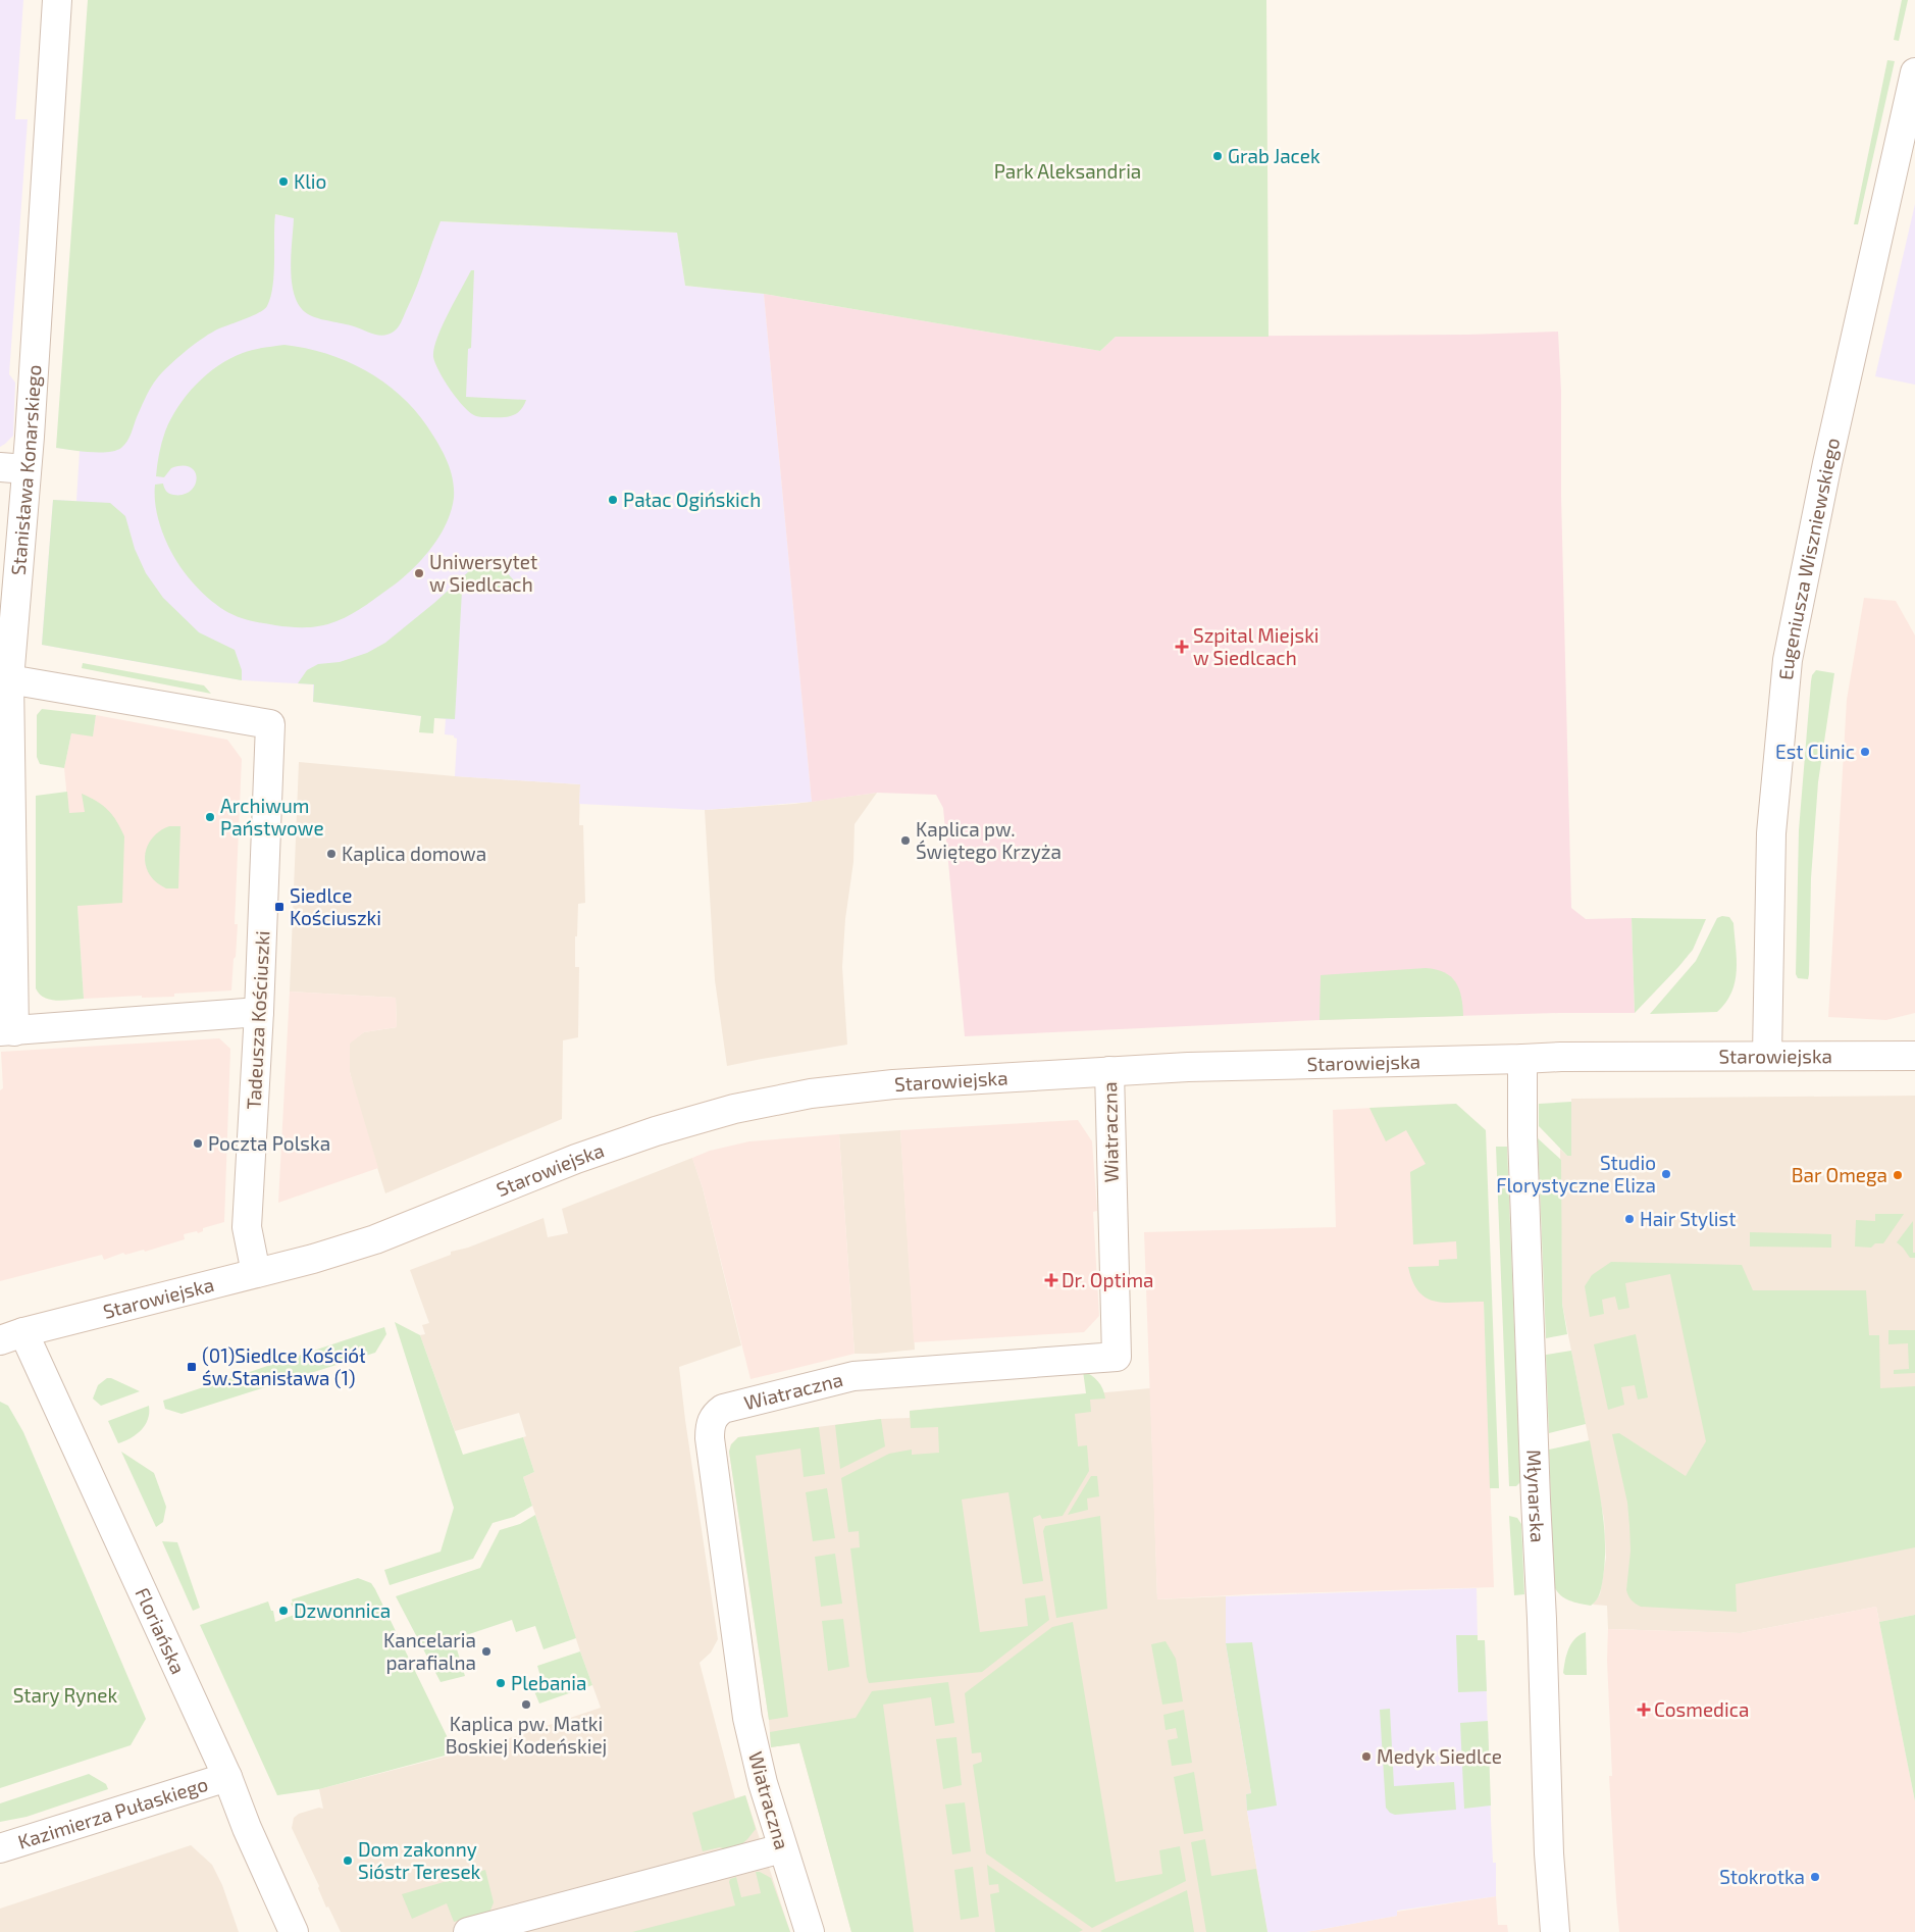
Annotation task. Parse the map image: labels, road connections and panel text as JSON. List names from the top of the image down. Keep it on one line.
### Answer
{"streets":{"street":["Stanisława Konarskiego","Eugeniusza Wiszniewskiego","Tadeusza Kościuszki","Starowiejska","Wiatraczna","Młynarska","Floriańska","Kazimierza Pułaskiego"]},"crossings":[["Stanisława Konarskiego","Tadeusza Kościuszki"],["Eugeniusza Wiszniewskiego","Starowiejska"],["Tadeusza Kościuszki","Starowiejska"],["Starowiejska","Wiatraczna"],["Starowiejska","Młynarska"],["Starowiejska","Floriańska"],["Floriańska","Kazimierza Pułaskiego"]],"parks":["Park Aleksandria","Stary Rynek"],"places":{"other":["Grab Jacek","Klio","Pałac Ogińskich","Uniwersytet w Siedlcach","Est Clinic","Archiwum Państwowe","Kaplica pw. Świętego Krzyża","Kaplica domowa","Poczta Polska","Studio Florystyczne Eliza","Bar Omega","Hair Stylist","Dzwonnica","Kancelaria parafialna","Plebania","Kaplica pw. Matki Boskiej Kodeńskiej","Medyk Siedlce","Dom zakonny Sióstr Teresek","Stokrotka"],"health":["Szpital Miejski w Siedlcach","Dr. Optima","Cosmedica"],"transit":["Siedlce Kościuszki","(01)Siedlce Kościół św.Stanisława (1)"]}}
